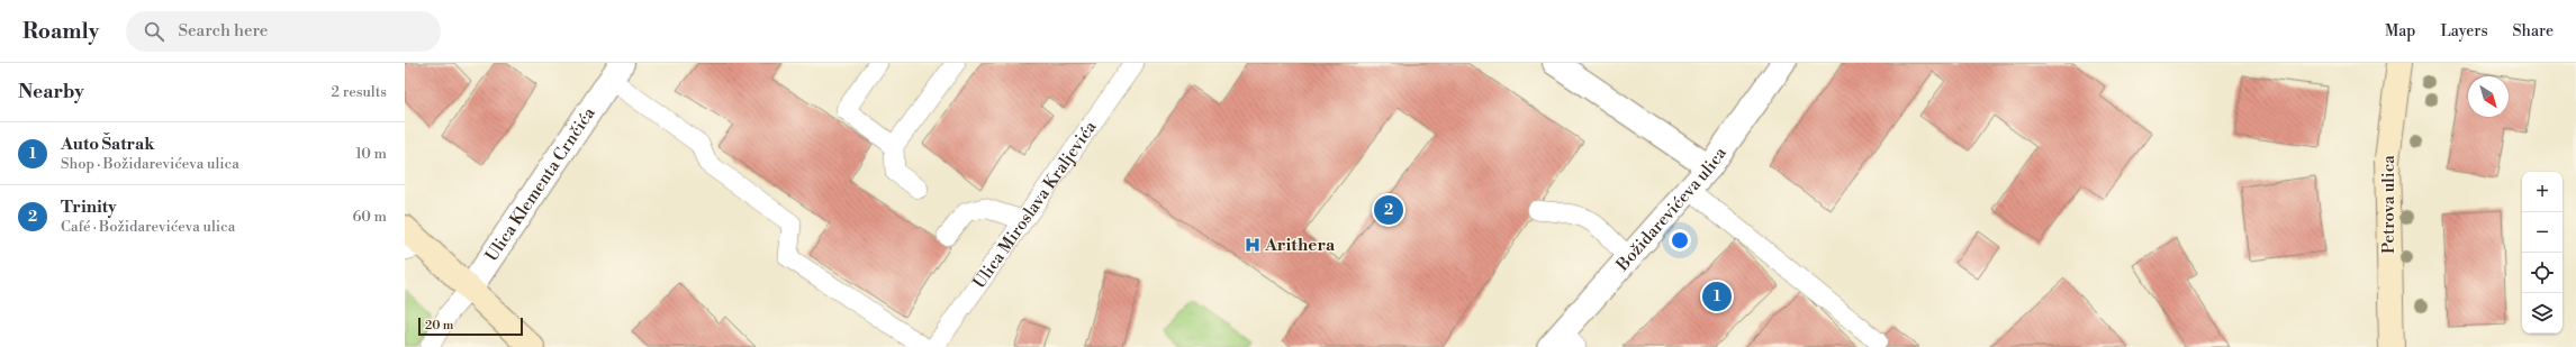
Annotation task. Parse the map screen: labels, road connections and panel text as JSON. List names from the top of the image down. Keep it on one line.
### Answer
{"streets":{"street":["Ulica Klementa Crnčića","Petrova ulica","Božidarevićeva ulica"],"lane":["Ulica Miroslava Kraljevića"]},"places":{"hospital":["Arithera"]},"scale_bar":"20 m","north":"bottom right","page":{"header":"Roamly","search":"Search here","nav":["Map","Layers","Share"],"heading":["Nearby","2 results"],"list":[{"mark":"1","name":"Auto Šatrak","note":"Shop · Božidarevićeva ulica","value":"10 m"},{"mark":"2","name":"Trinity","note":"Café · Božidarevićeva ulica","value":"60 m"}],"map_buttons":["+","−"],"pins":["2","1"],"scale":"20 m"}}
